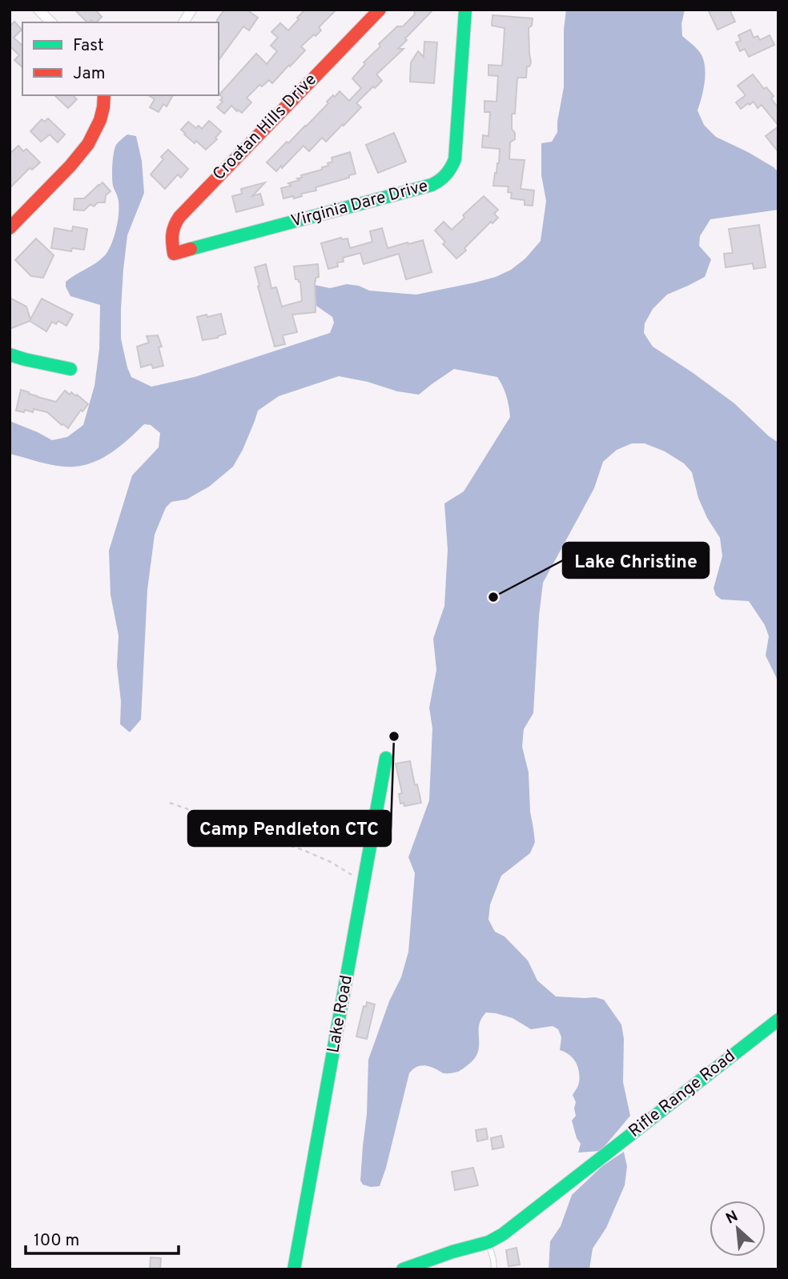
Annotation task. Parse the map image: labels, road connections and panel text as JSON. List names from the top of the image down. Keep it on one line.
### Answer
{"streets":{"street":["Croatan Hills Drive","Virginia Dare Drive","Lake Road","Rifle Range Road"]},"crossings":[["Croatan Hills Drive","Virginia Dare Drive"]],"places":["Lake Christine","Camp Pendleton CTC"],"legend":["Fast","Jam"],"scale_bar":"100 m","north":"top left"}
